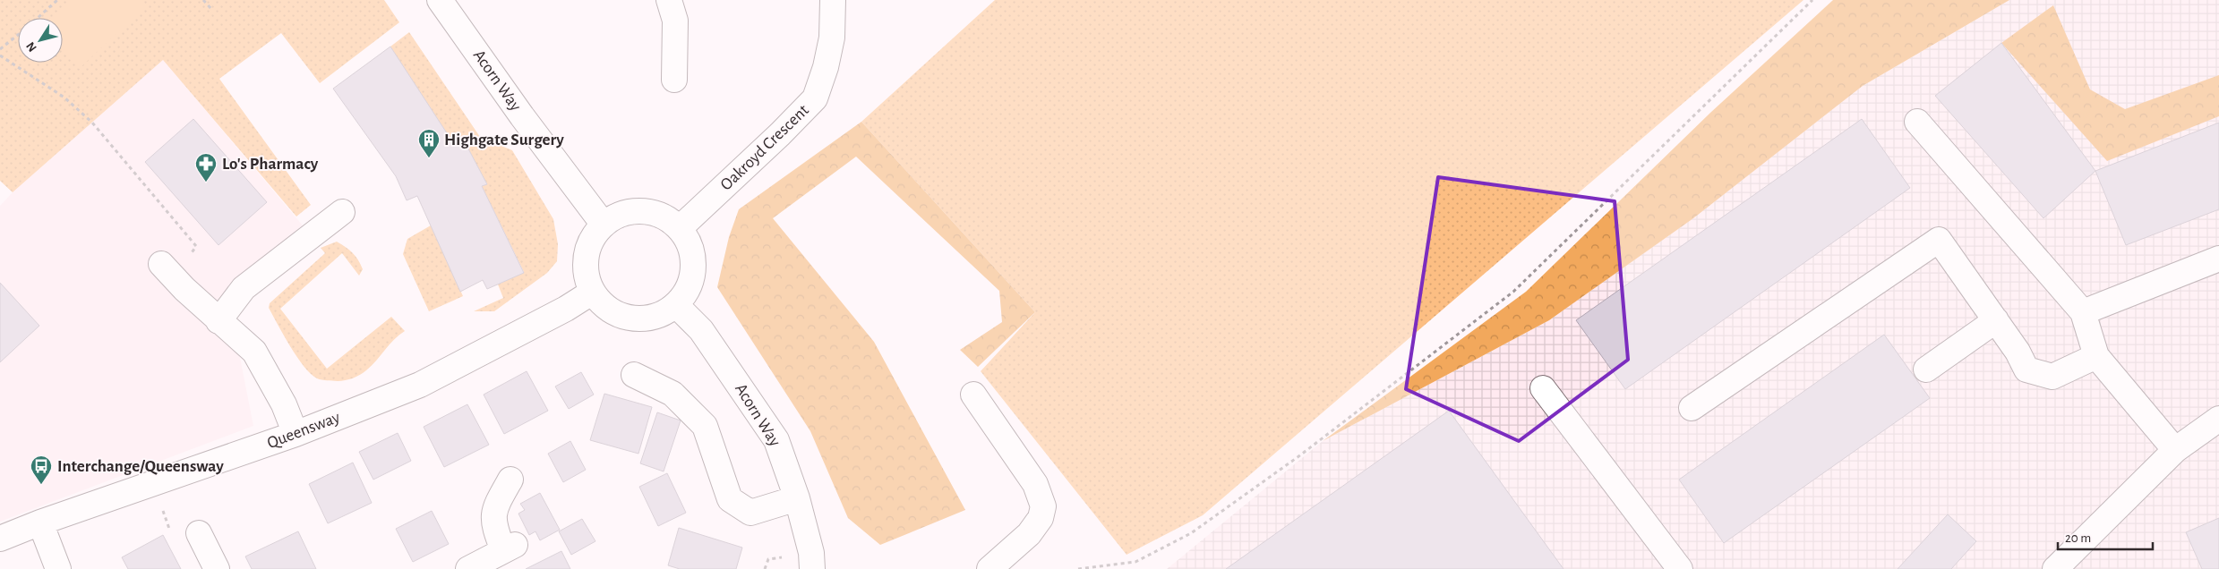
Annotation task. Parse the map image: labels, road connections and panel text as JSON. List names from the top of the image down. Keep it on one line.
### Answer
{"streets":{"street":["Acorn Way","Oakroyd Crescent","Queensway"]},"crossings":[["Acorn Way","Oakroyd Crescent"],["Acorn Way","Queensway"],["Oakroyd Crescent","Queensway"]],"places":{"building":["Highgate Surgery"],"pharmacy":["Lo's Pharmacy"],"bus stop":["Interchange/Queensway"]},"scale_bar":"20 m","north":"bottom left"}
